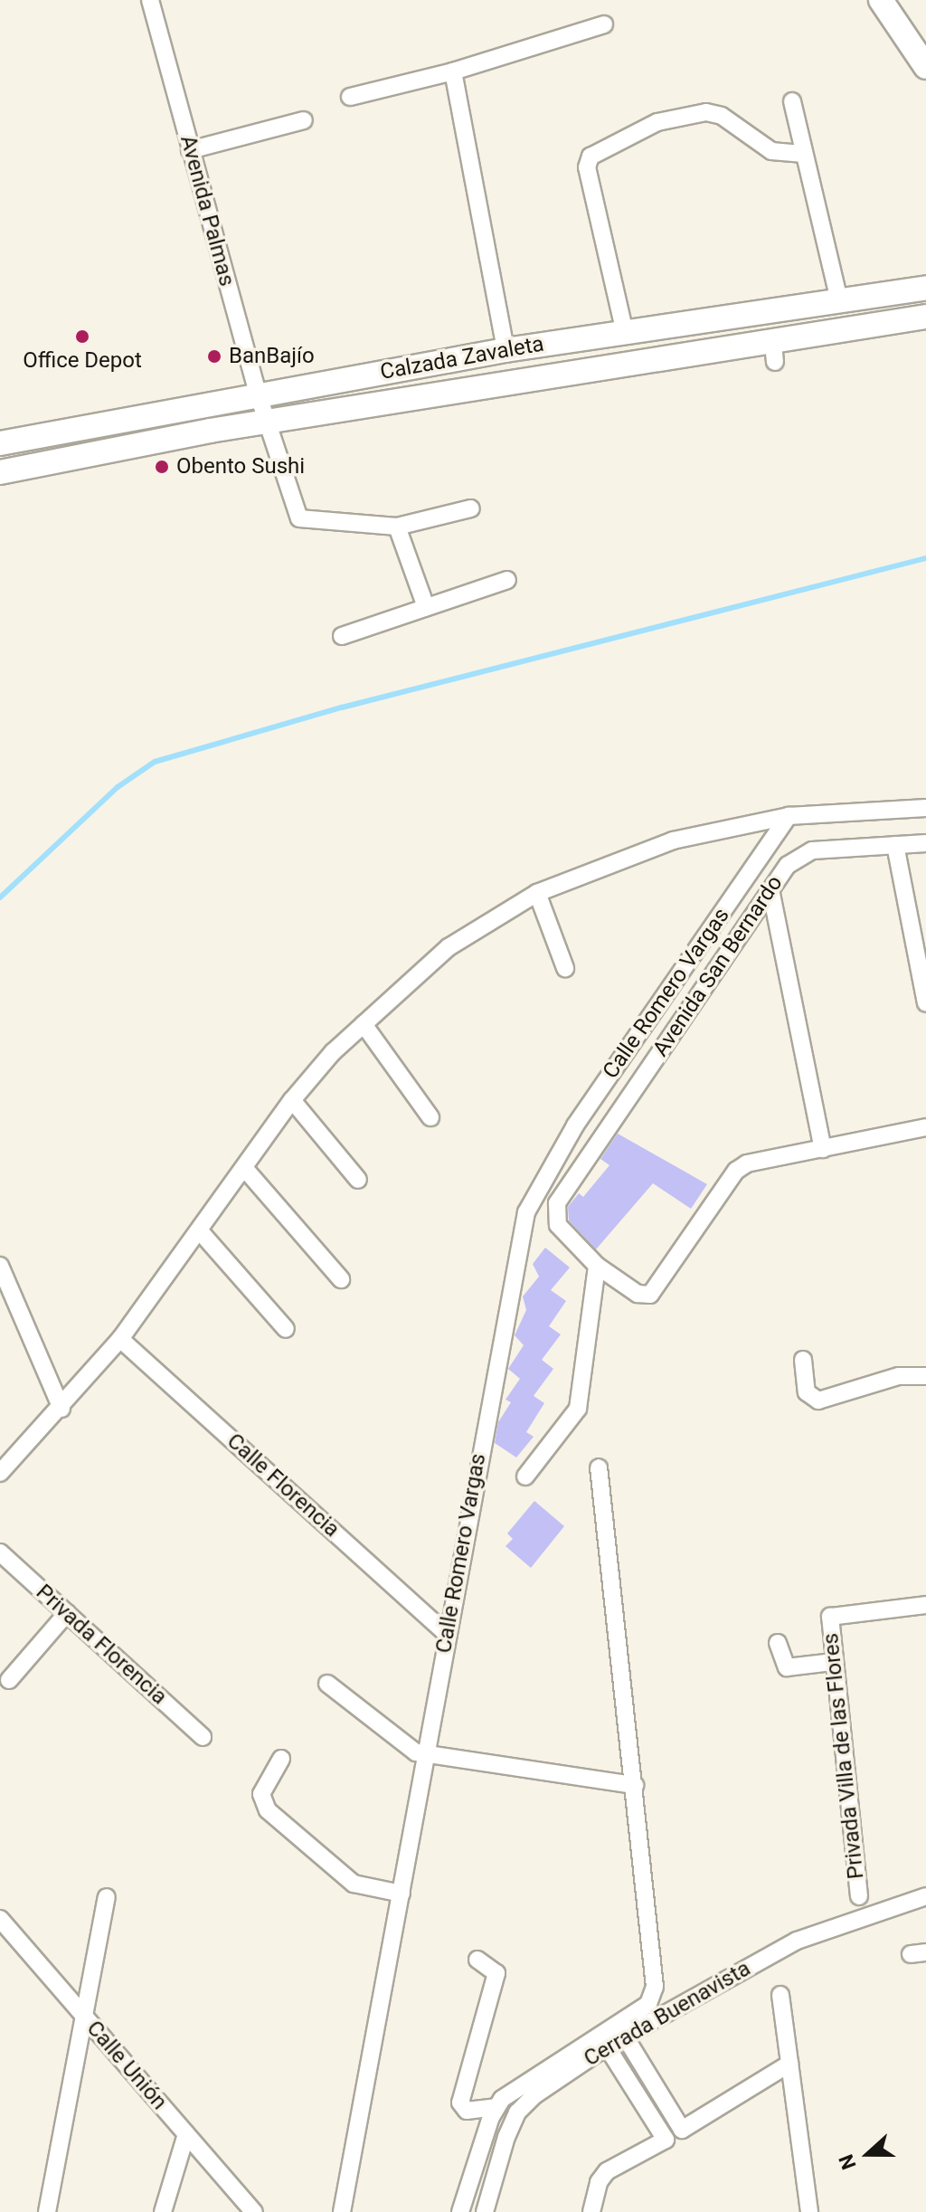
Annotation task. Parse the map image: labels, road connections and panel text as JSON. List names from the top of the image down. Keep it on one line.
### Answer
{"streets":{"main road":["Calzada Zavaleta"],"street":["Avenida Palmas","Avenida San Bernardo","Calle Romero Vargas","Calle Florencia","Privada Florencia","Privada Villa de las Flores","Cerrada Buenavista","Calle Unión"]},"crossings":[["Avenida Palmas","Calzada Zavaleta"],["Calle Romero Vargas","Calle Florencia"]],"places":["Office Depot","BanBajío","Obento Sushi"],"north":"left"}
